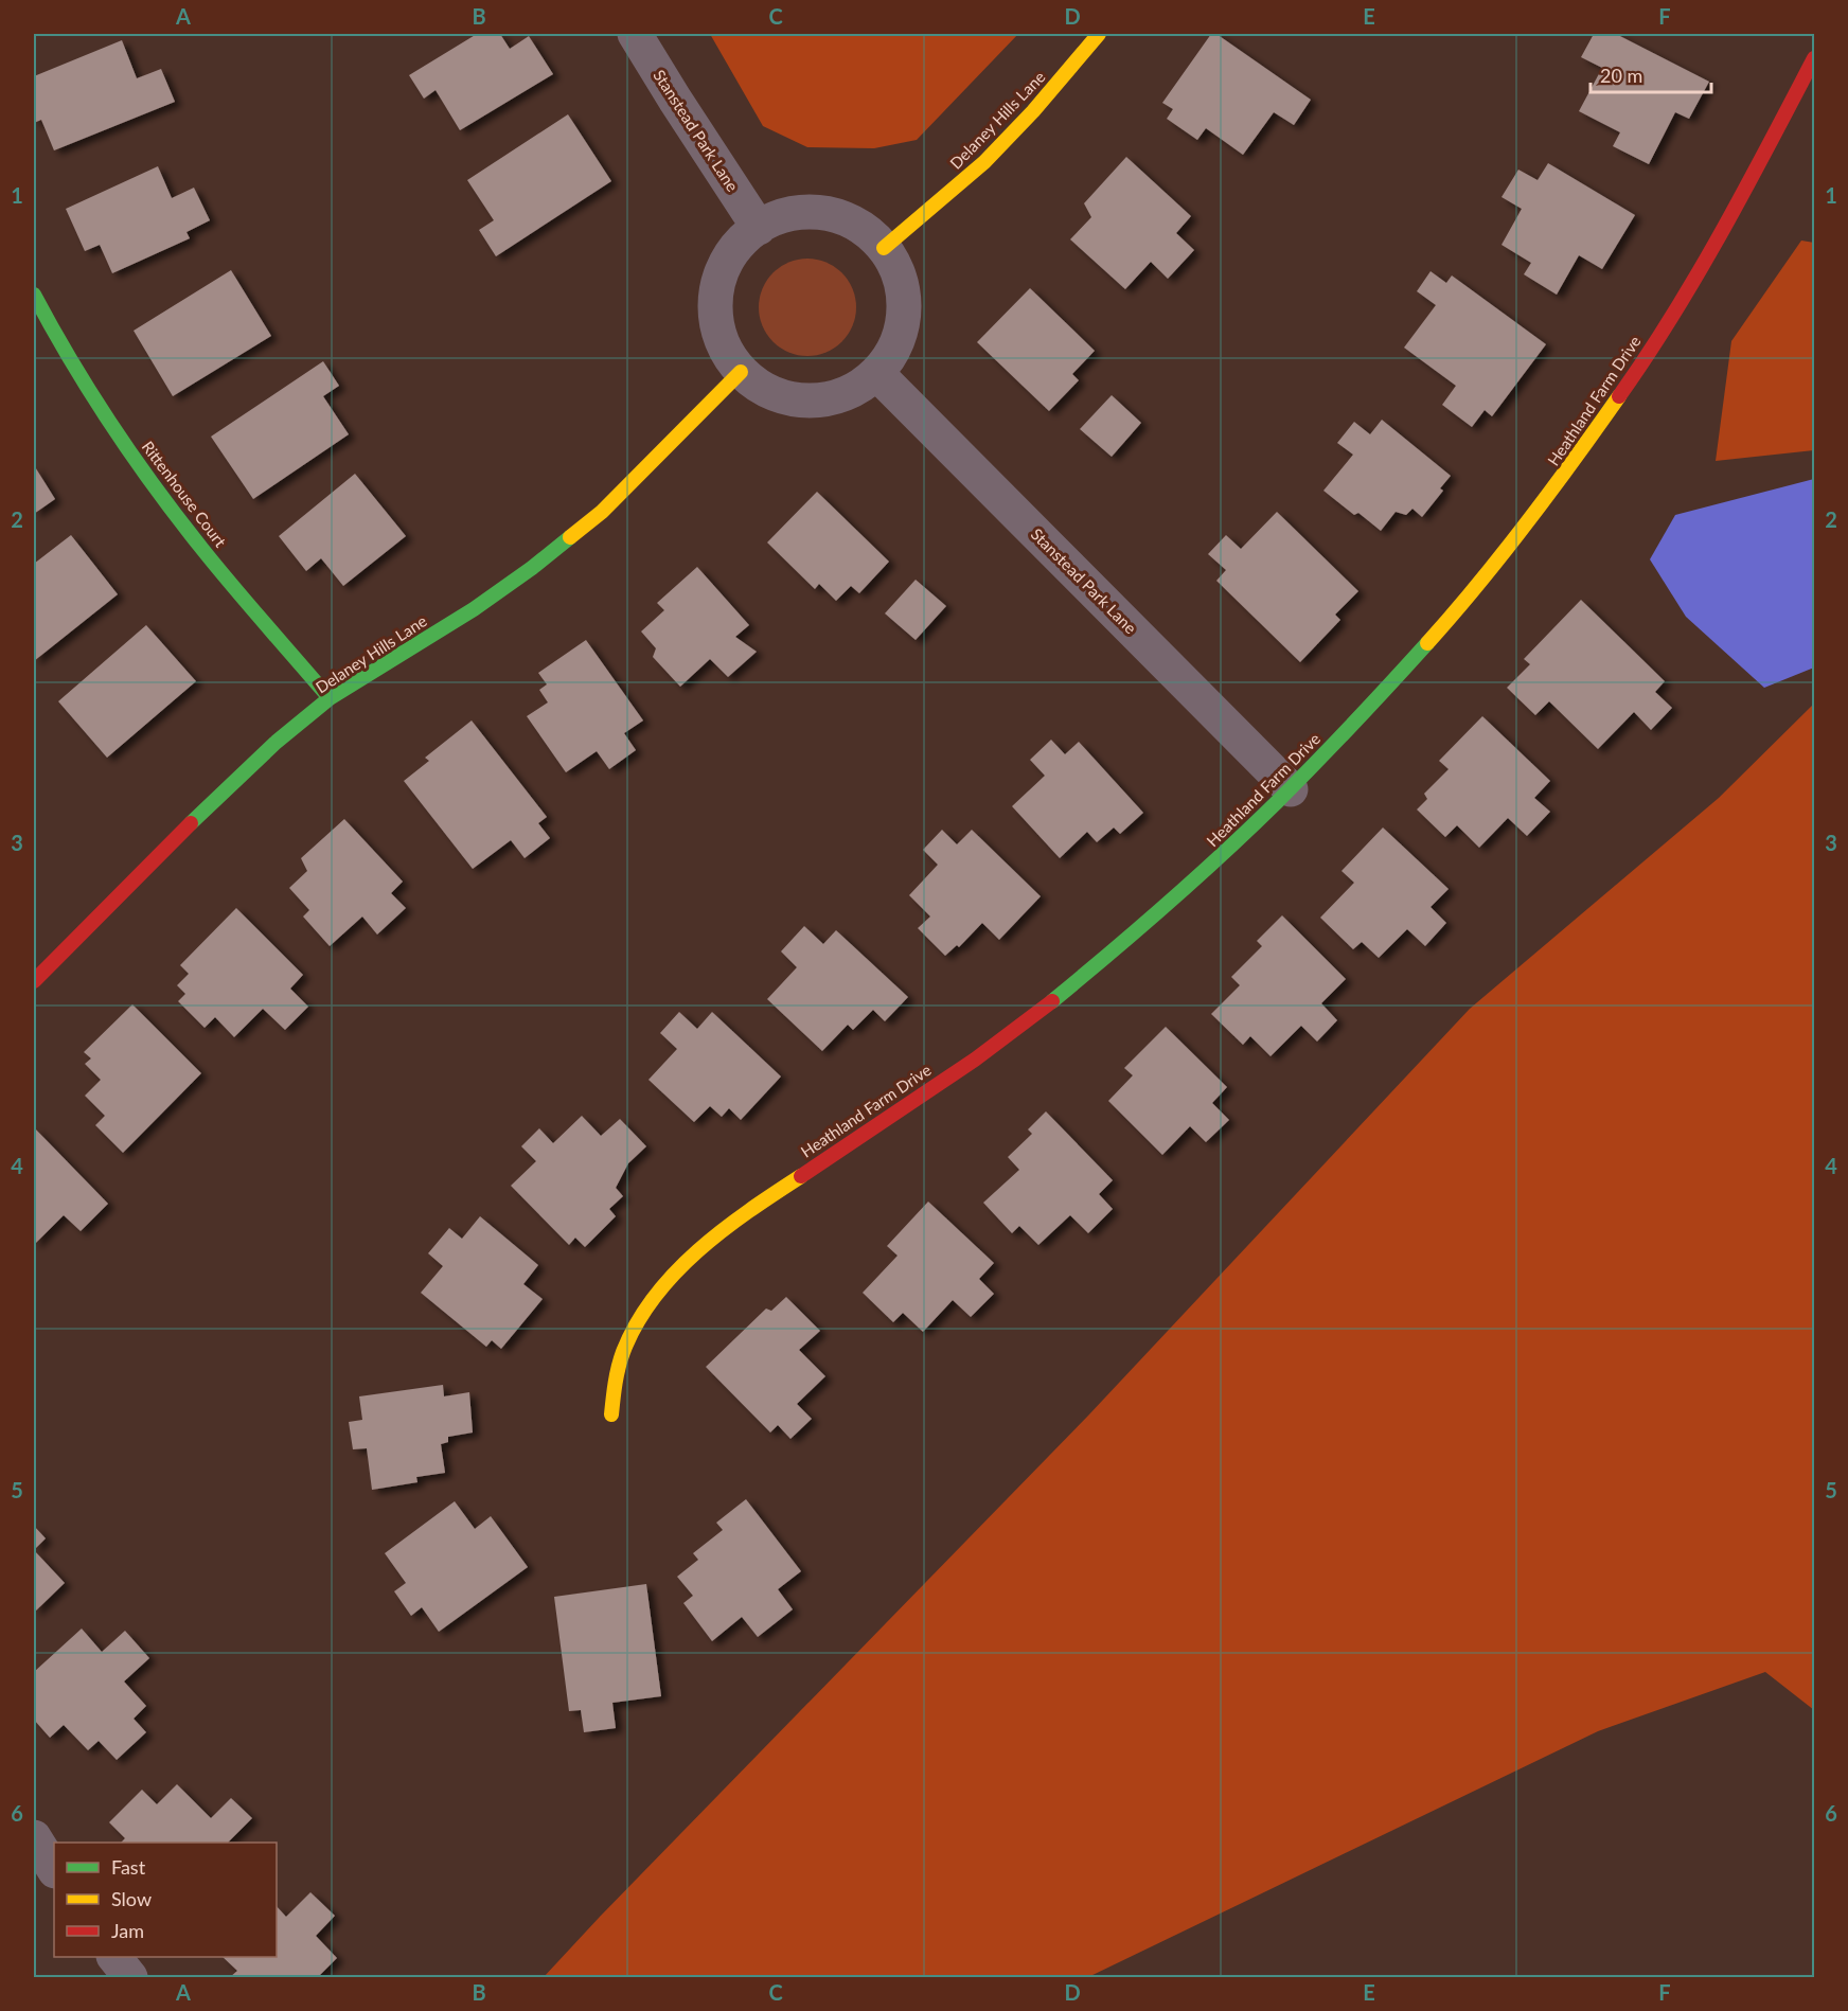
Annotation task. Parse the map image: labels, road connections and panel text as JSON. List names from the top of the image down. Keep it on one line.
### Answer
{"streets":{"street":["Delaney Hills Lane","Stanstead Park Lane","Heathland Farm Drive","Rittenhouse Court"]},"crossings":[["Delaney Hills Lane","Stanstead Park Lane"],["Delaney Hills Lane","Rittenhouse Court"],["Stanstead Park Lane","Heathland Farm Drive"]],"legend":["Fast","Slow","Jam"],"scale_bar":"20 m","grid":{"columns":["A","B","C","D","E","F"],"rows":["1","2","3","4","5","6"]}}
